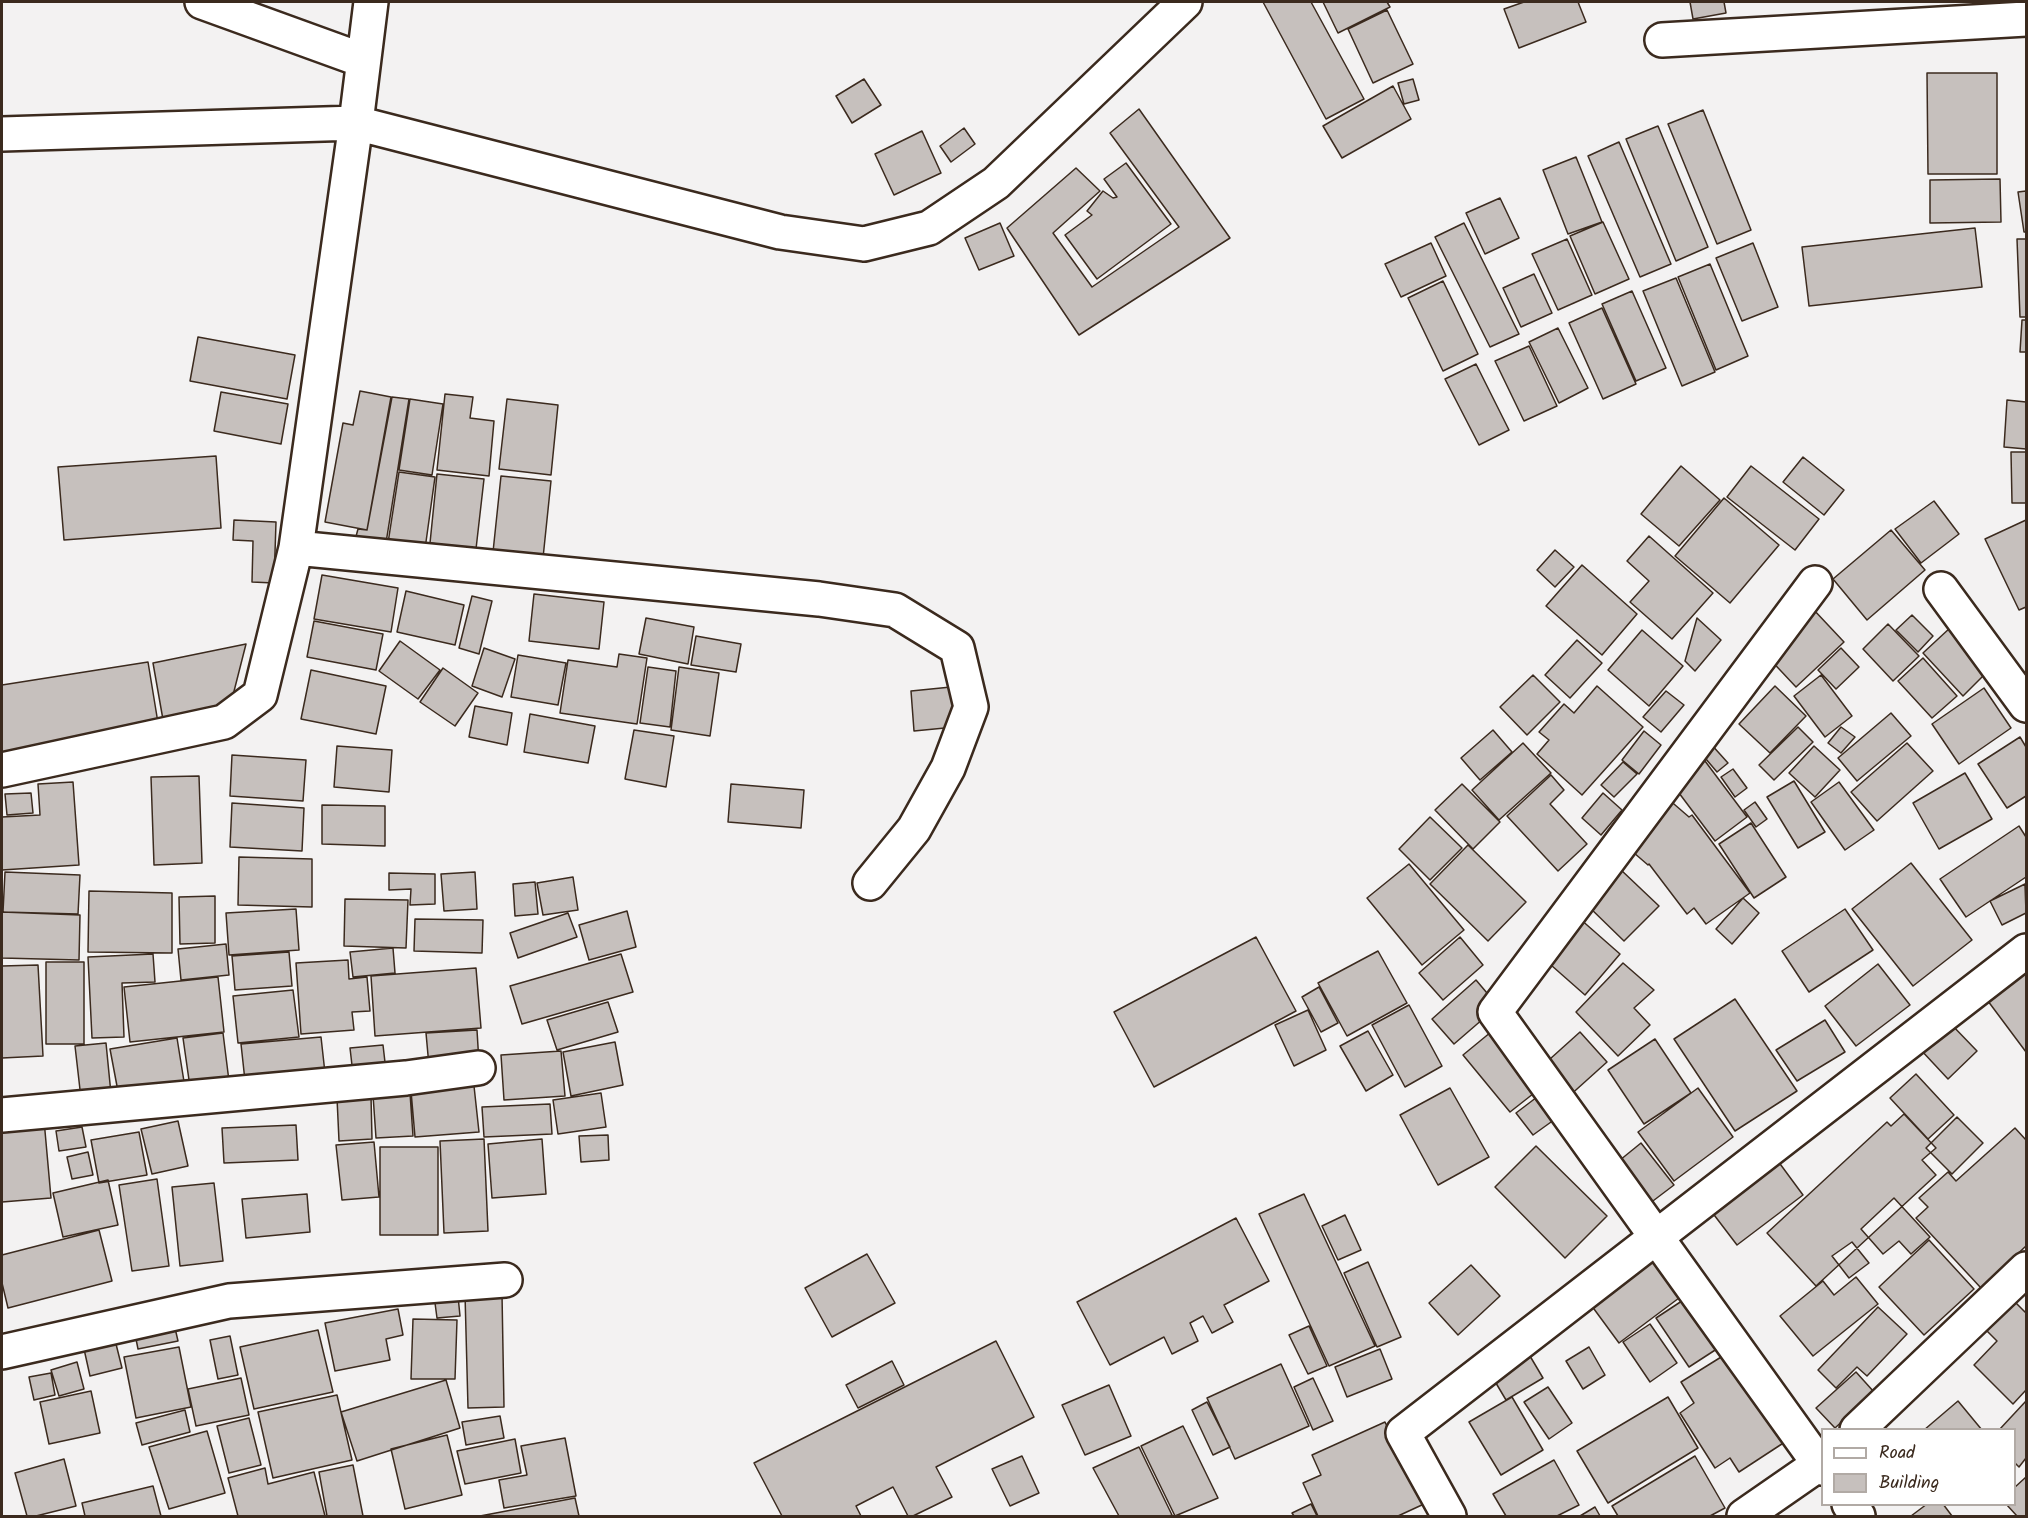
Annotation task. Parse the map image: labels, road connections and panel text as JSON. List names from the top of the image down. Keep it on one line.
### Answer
{"legend":["Road","Building"]}
